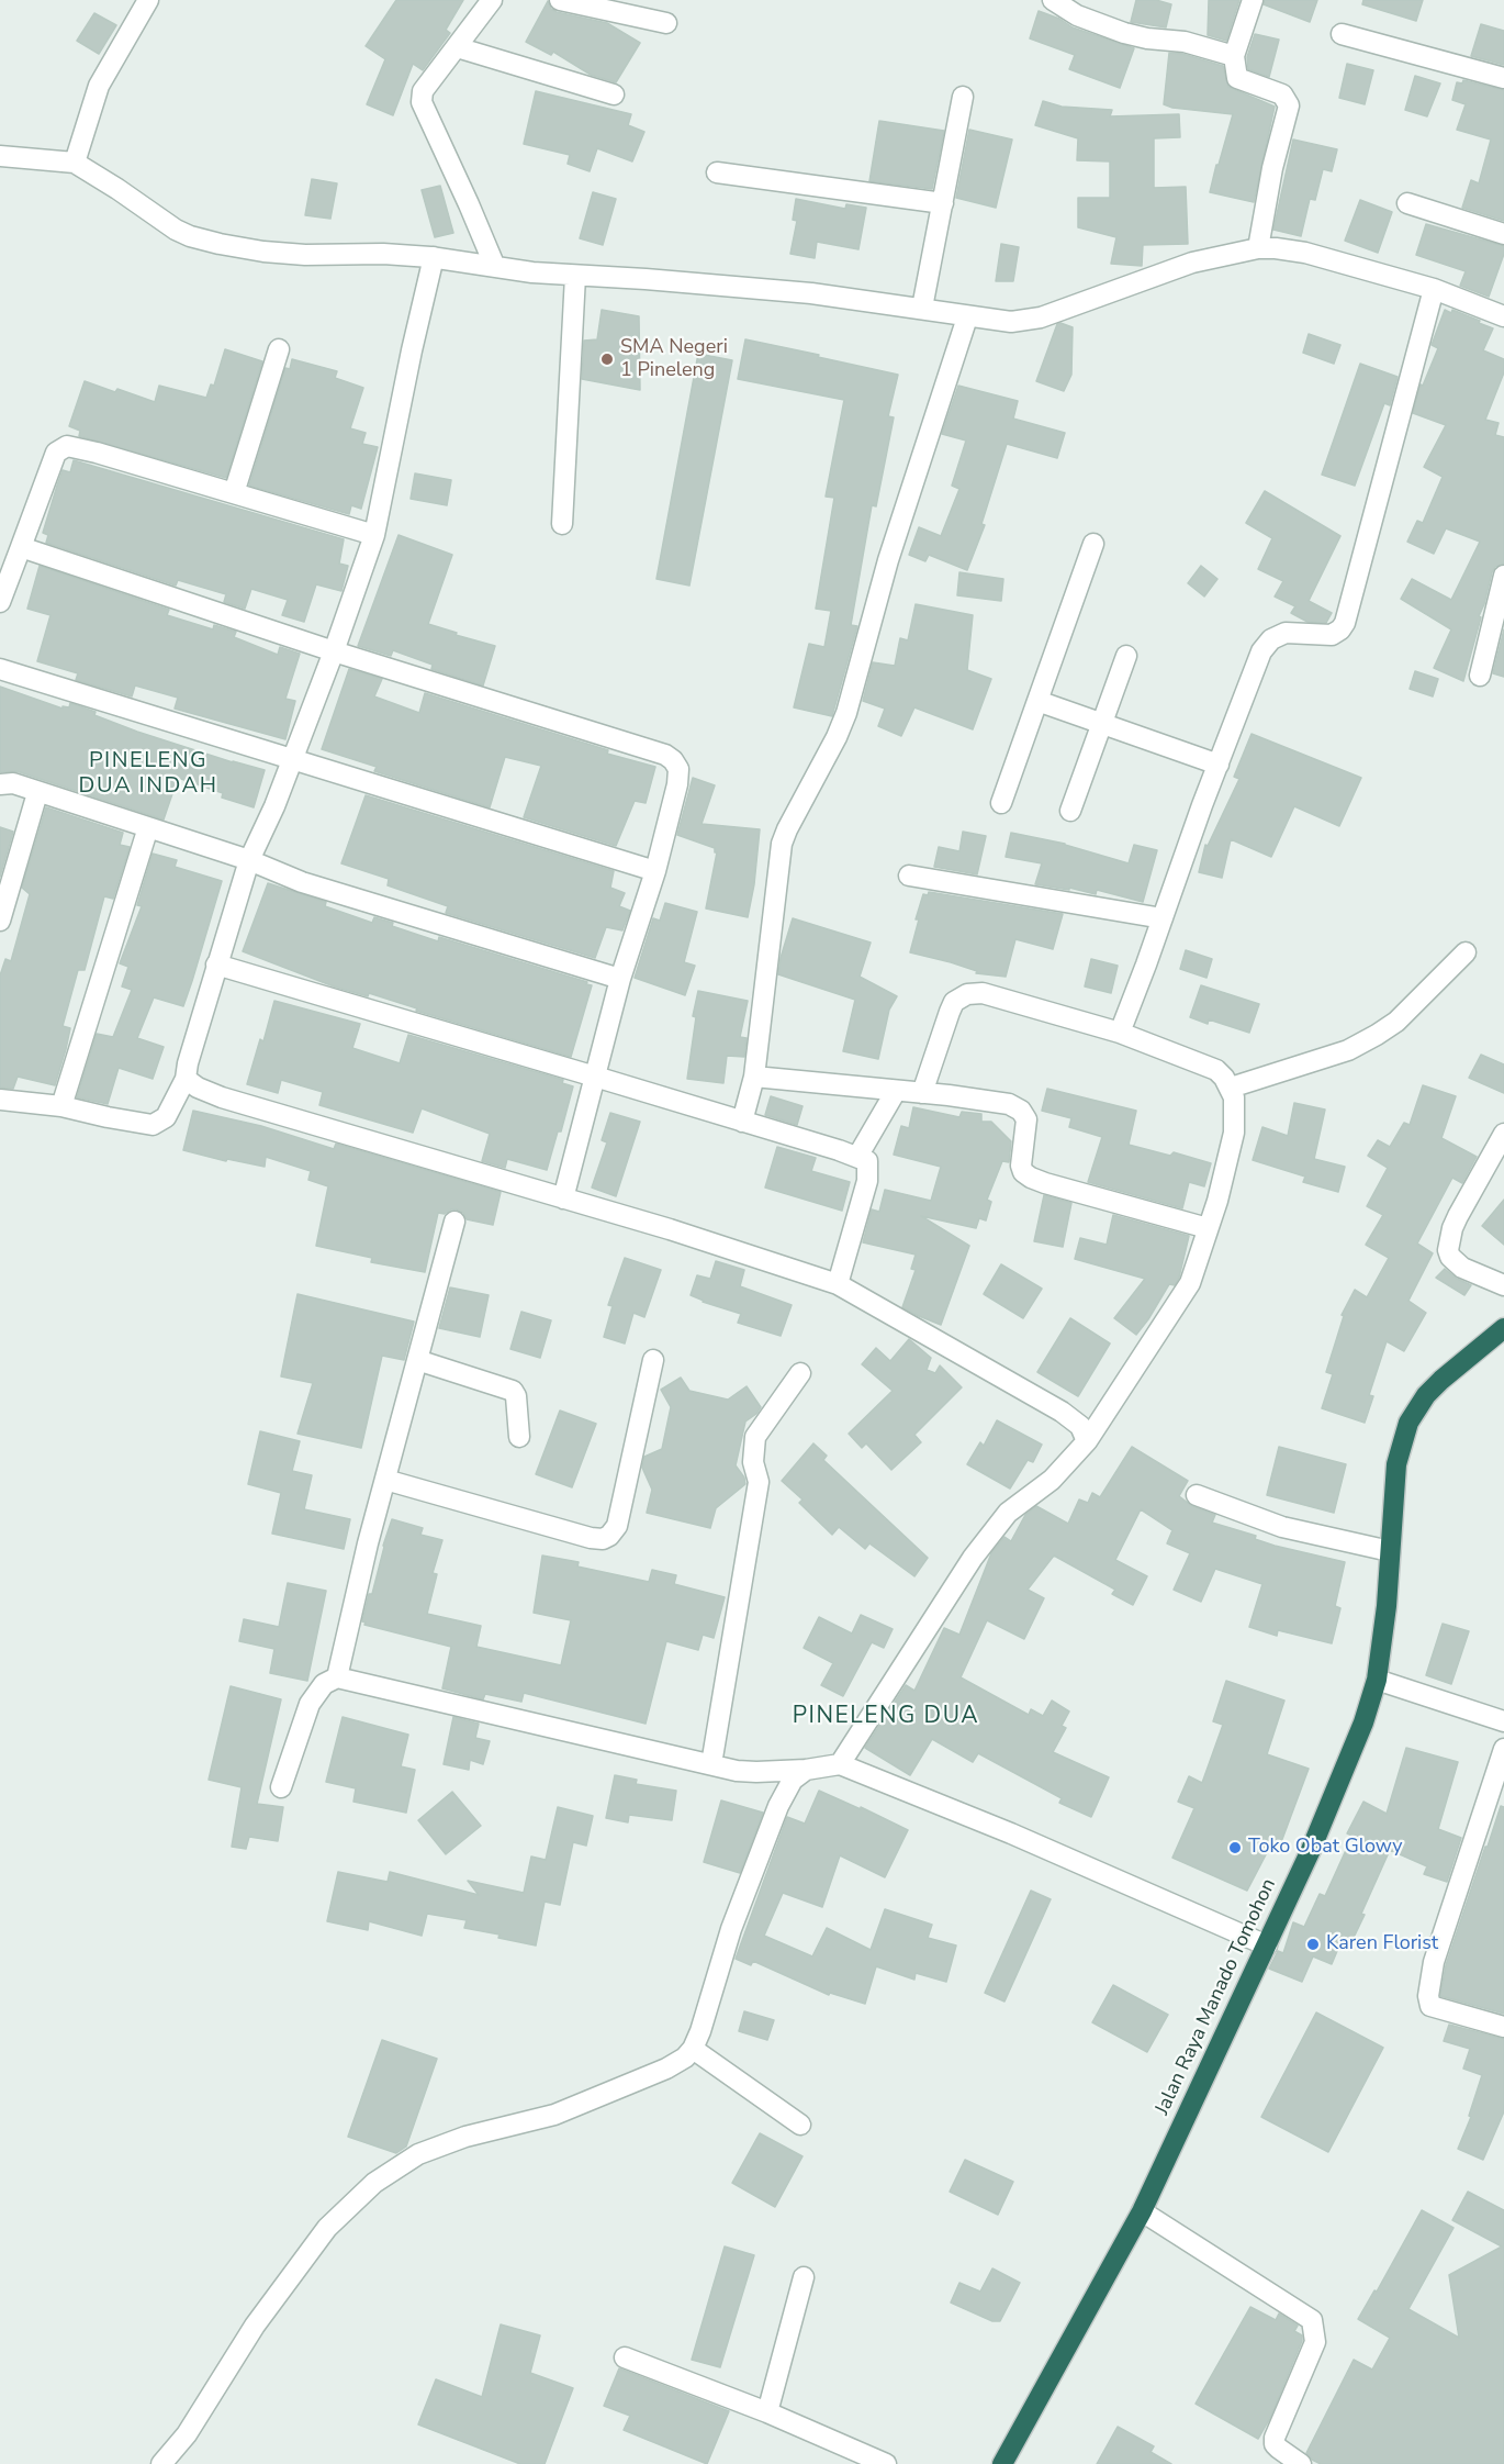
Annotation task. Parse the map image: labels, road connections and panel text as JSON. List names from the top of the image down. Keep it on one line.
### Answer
{"streets":{"highway":["Jalan Raya Manado Tomohon"]},"districts":["PINELENG DUA INDAH","PINELENG DUA"],"places":["SMA Negeri 1 Pineleng","Toko Obat Glowy","Karen Florist"]}
